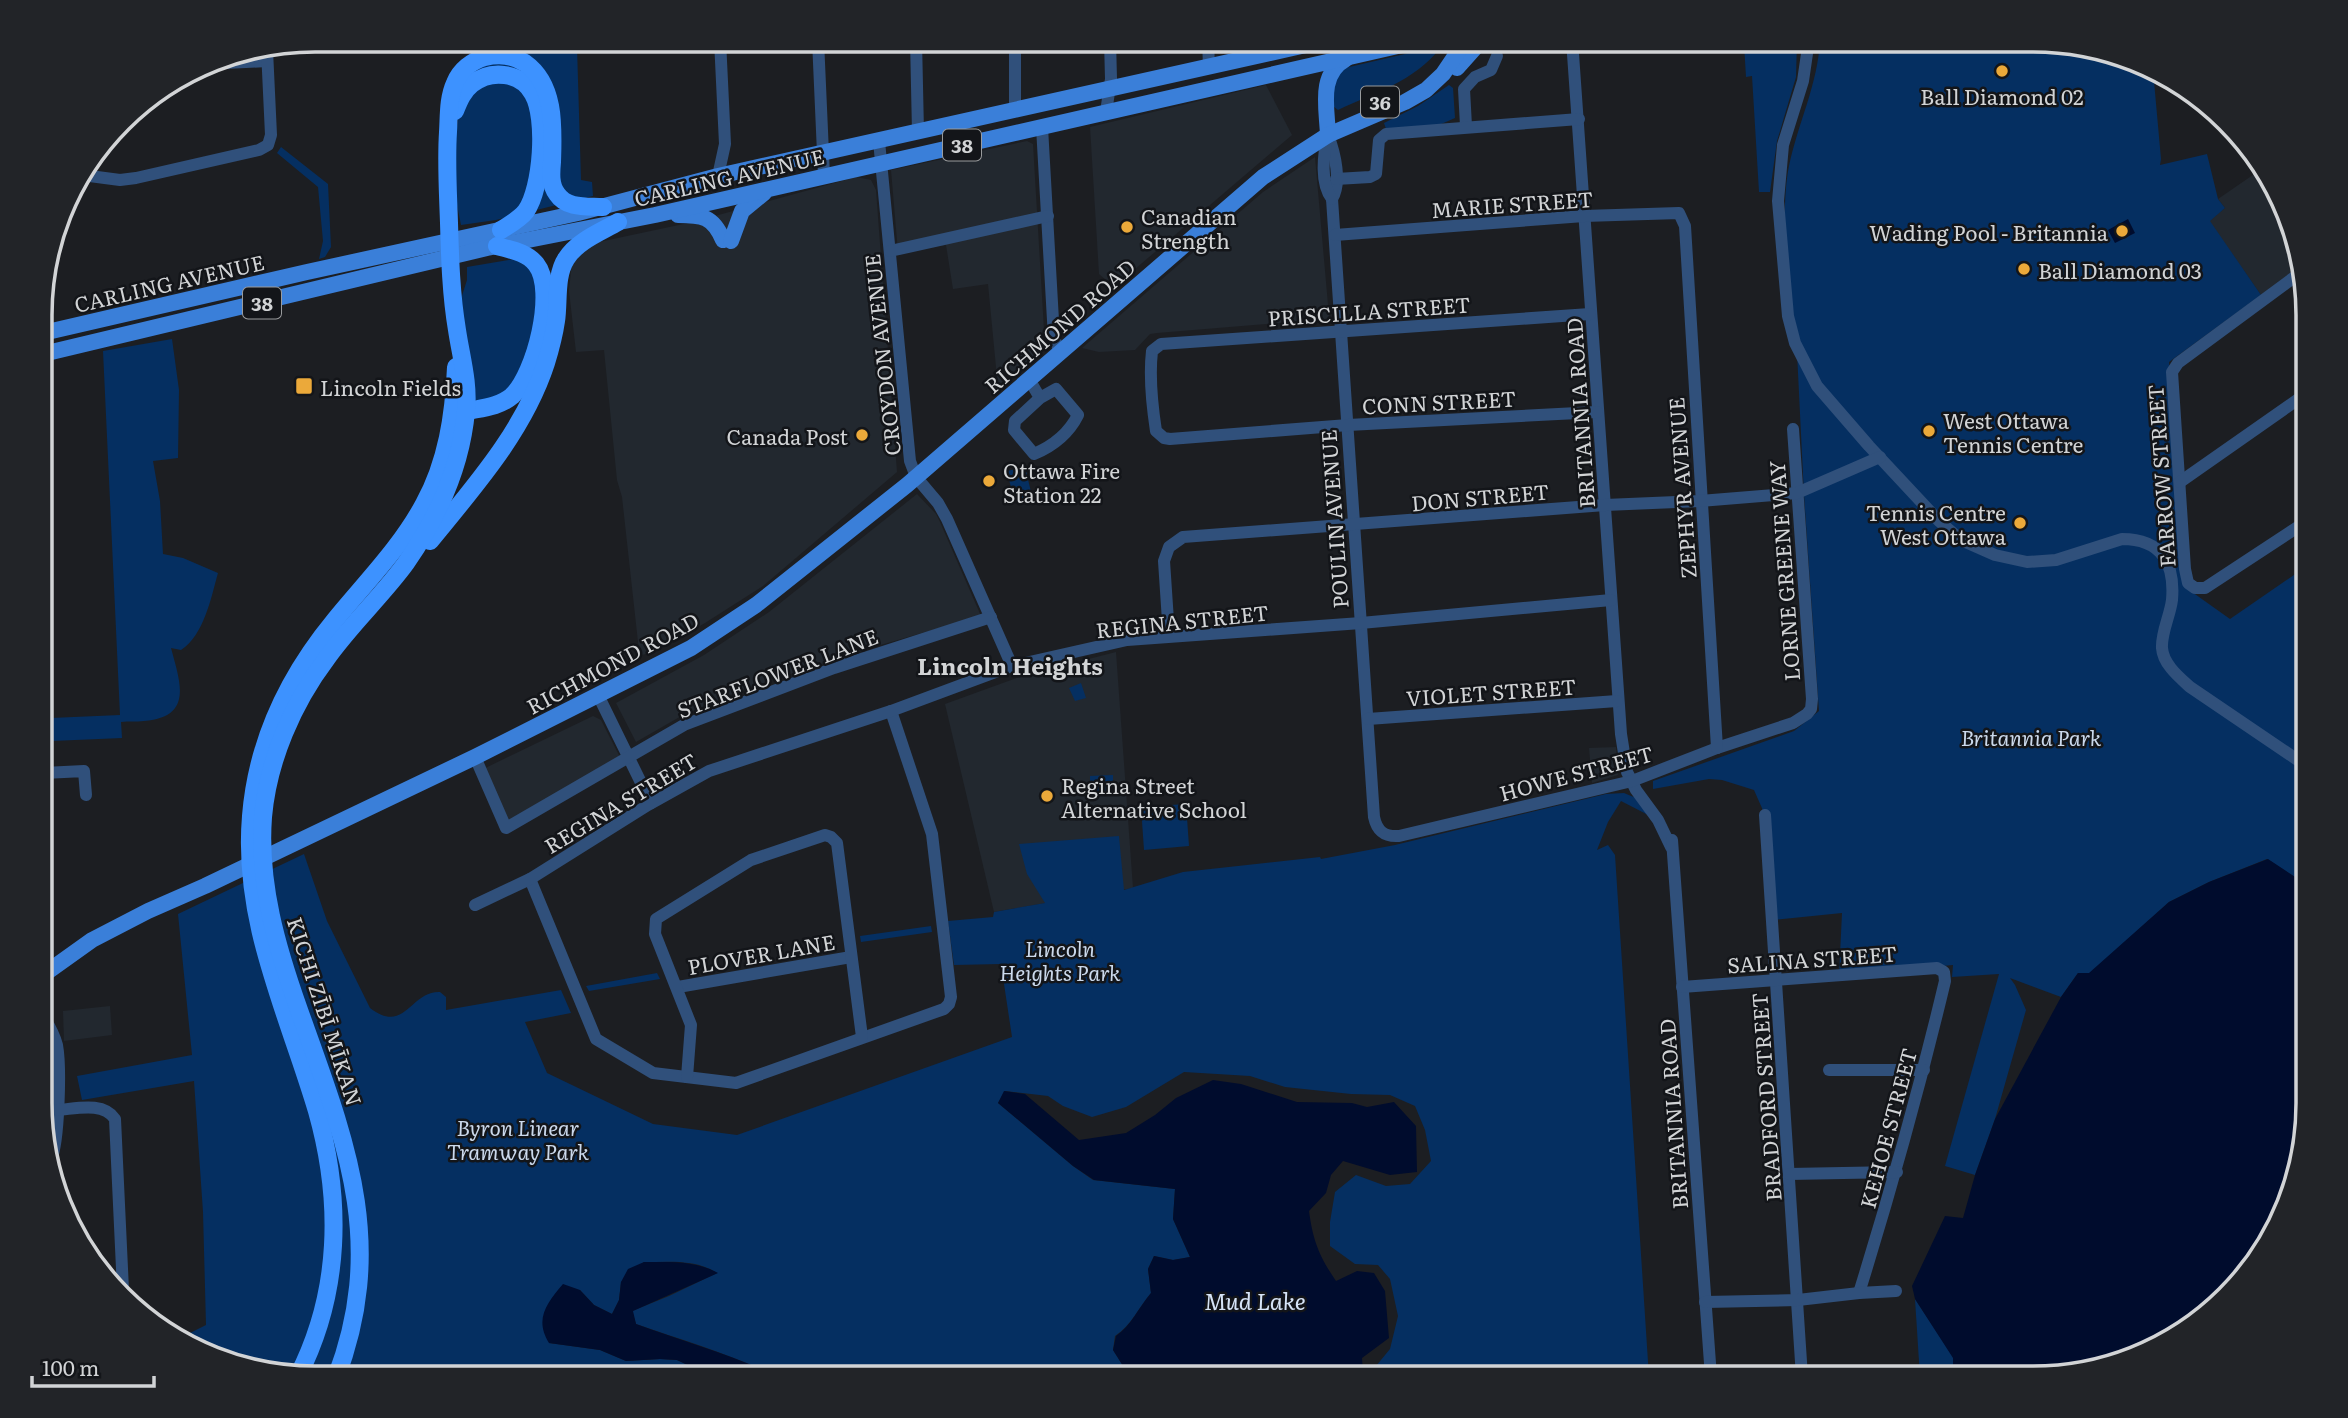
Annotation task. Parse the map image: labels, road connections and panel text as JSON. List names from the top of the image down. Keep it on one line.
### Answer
{"streets":{"highway":["KICHI ZĪBĪ MĪKAN"],"main road":["36","38","CARLING AVENUE","RICHMOND ROAD","POULIN AVENUE"],"street":["MARIE STREET","PRISCILLA STREET","CROYDON AVENUE","CONN STREET","BRITANNIA ROAD","FARROW STREET","ZEPHYR AVENUE","DON STREET","LORNE GREENE WAY","REGINA STREET","STARFLOWER LANE","VIOLET STREET","HOWE STREET","PLOVER LANE","SALINA STREET","BRADFORD STREET","KEHOE STREET"]},"crossings":[["CARLING AVENUE","CROYDON AVENUE"],["CARLING AVENUE","KICHI ZĪBĪ MĪKAN"],["MARIE STREET","BRITANNIA ROAD"],["MARIE STREET","ZEPHYR AVENUE"],["MARIE STREET","POULIN AVENUE"],["PRISCILLA STREET","CONN STREET"],["PRISCILLA STREET","BRITANNIA ROAD"],["PRISCILLA STREET","POULIN AVENUE"],["RICHMOND ROAD","CROYDON AVENUE"],["RICHMOND ROAD","POULIN AVENUE"],["RICHMOND ROAD","STARFLOWER LANE"],["CROYDON AVENUE","REGINA STREET"],["CROYDON AVENUE","STARFLOWER LANE"],["CONN STREET","BRITANNIA ROAD"],["CONN STREET","POULIN AVENUE"],["BRITANNIA ROAD","DON STREET"],["BRITANNIA ROAD","REGINA STREET"],["BRITANNIA ROAD","VIOLET STREET"],["BRITANNIA ROAD","HOWE STREET"],["BRITANNIA ROAD","SALINA STREET"],["ZEPHYR AVENUE","DON STREET"],["ZEPHYR AVENUE","HOWE STREET"],["DON STREET","POULIN AVENUE"],["DON STREET","LORNE GREENE WAY"],["DON STREET","REGINA STREET"],["POULIN AVENUE","REGINA STREET"],["POULIN AVENUE","VIOLET STREET"],["POULIN AVENUE","HOWE STREET"],["LORNE GREENE WAY","HOWE STREET"],["SALINA STREET","BRADFORD STREET"],["SALINA STREET","KEHOE STREET"]],"districts":["Lincoln Heights"],"water":["Mud Lake"],"parks":["Britannia Park","Lincoln Heights Park","Byron Linear Tramway Park"],"places":{"other":["Ball Diamond 02","Canadian Strength","Wading Pool - Britannia","Ball Diamond 03","West Ottawa Tennis Centre","Canada Post","Ottawa Fire Station 22","Tennis Centre West Ottawa","Regina Street Alternative School"],"transit":["Lincoln Fields"]},"scale_bar":"100 m"}
